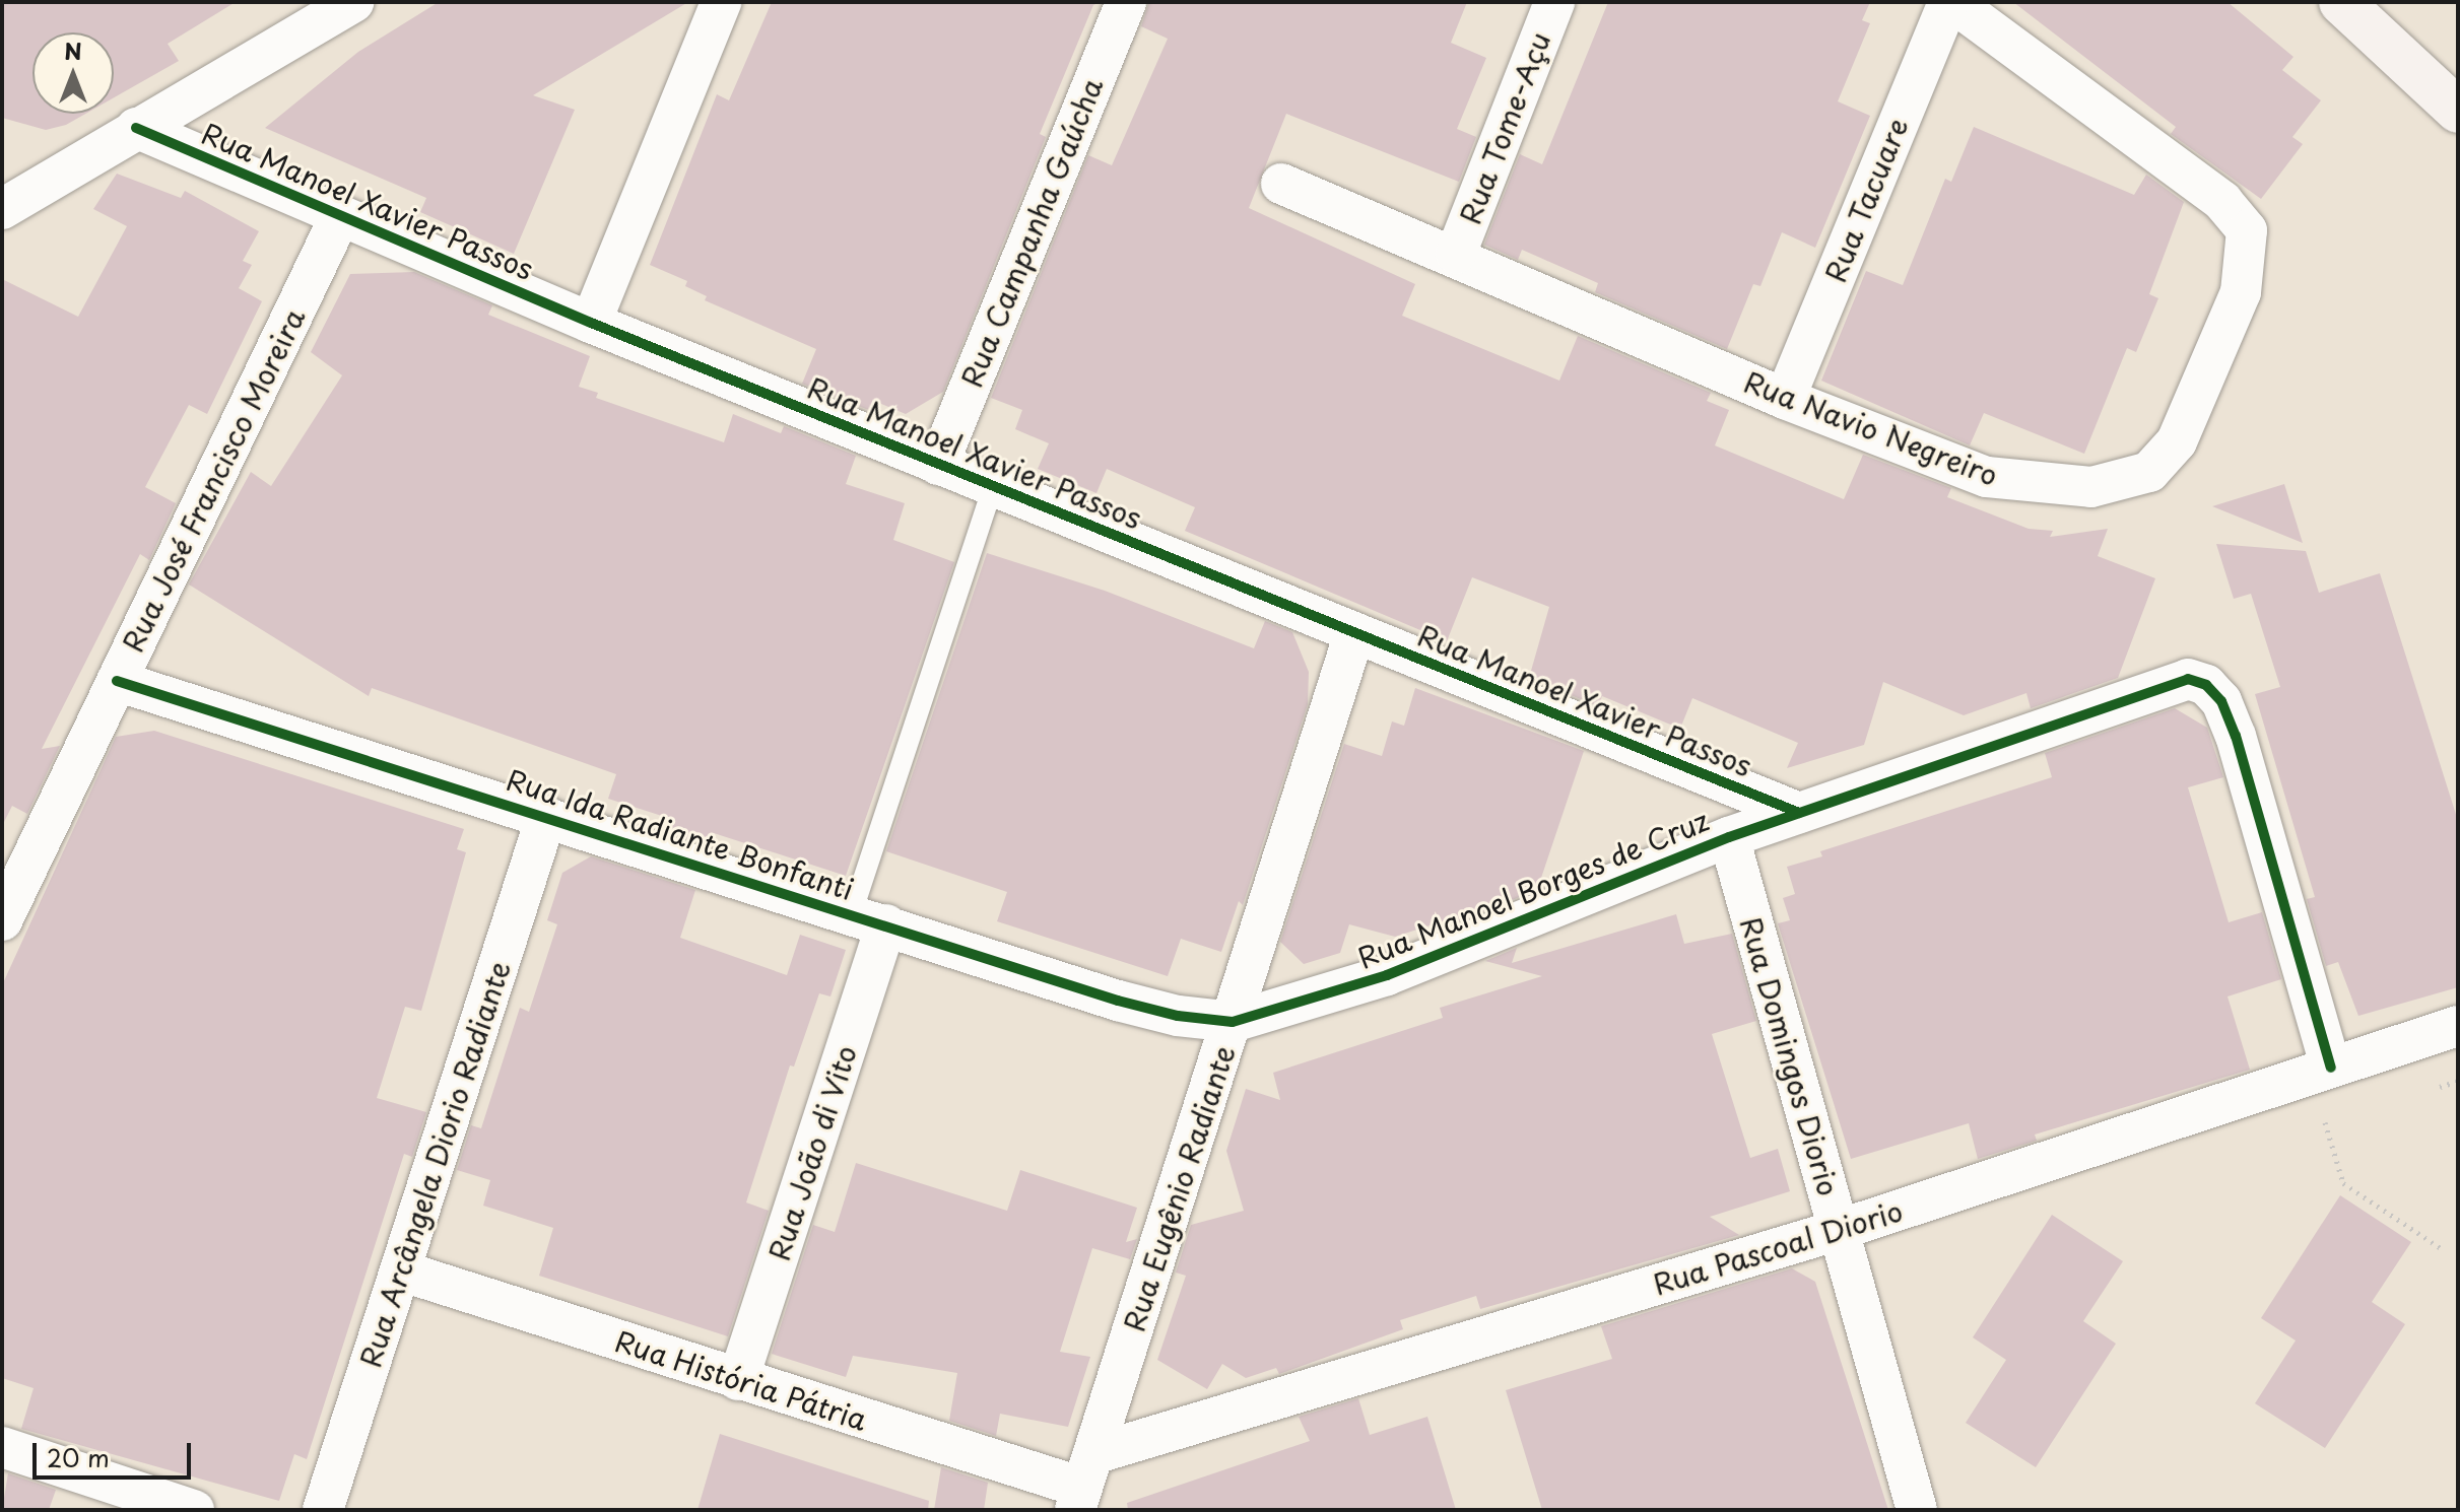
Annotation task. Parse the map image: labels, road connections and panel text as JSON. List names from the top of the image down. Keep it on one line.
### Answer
{"streets":{"street":["Rua Tome-Açu","Rua Tacuare","Rua Manoel Xavier Passos","Rua Campanha Gaúcha","Rua Navio Negreiro","Rua José Francisco Moreira","Rua Ida Radiante Bonfanti","Rua Manoel Borges de Cruz","Rua Domingos Diorio","Rua João di Vito","Rua Arcângela Diorio Radiante","Rua Eugênio Radiante","Rua Pascoal Diorio","Rua História Pátria"]},"crossings":[["Rua Tome-Açu","Rua Navio Negreiro"],["Rua Tacuare","Rua Navio Negreiro"],["Rua Manoel Xavier Passos","Rua Campanha Gaúcha"],["Rua Manoel Xavier Passos","Rua José Francisco Moreira"],["Rua Manoel Xavier Passos","Rua Manoel Borges de Cruz"],["Rua Manoel Xavier Passos","Rua Eugênio Radiante"],["Rua José Francisco Moreira","Rua Ida Radiante Bonfanti"],["Rua Ida Radiante Bonfanti","Rua Manoel Borges de Cruz"],["Rua Ida Radiante Bonfanti","Rua João di Vito"],["Rua Ida Radiante Bonfanti","Rua Arcângela Diorio Radiante"],["Rua Ida Radiante Bonfanti","Rua Eugênio Radiante"],["Rua Manoel Borges de Cruz","Rua Domingos Diorio"],["Rua Manoel Borges de Cruz","Rua Eugênio Radiante"],["Rua Manoel Borges de Cruz","Rua Pascoal Diorio"],["Rua Domingos Diorio","Rua Pascoal Diorio"],["Rua João di Vito","Rua História Pátria"],["Rua Arcângela Diorio Radiante","Rua História Pátria"],["Rua Eugênio Radiante","Rua Pascoal Diorio"],["Rua Eugênio Radiante","Rua História Pátria"],["Rua Pascoal Diorio","Rua História Pátria"]],"scale_bar":"20 m","north":"top"}
